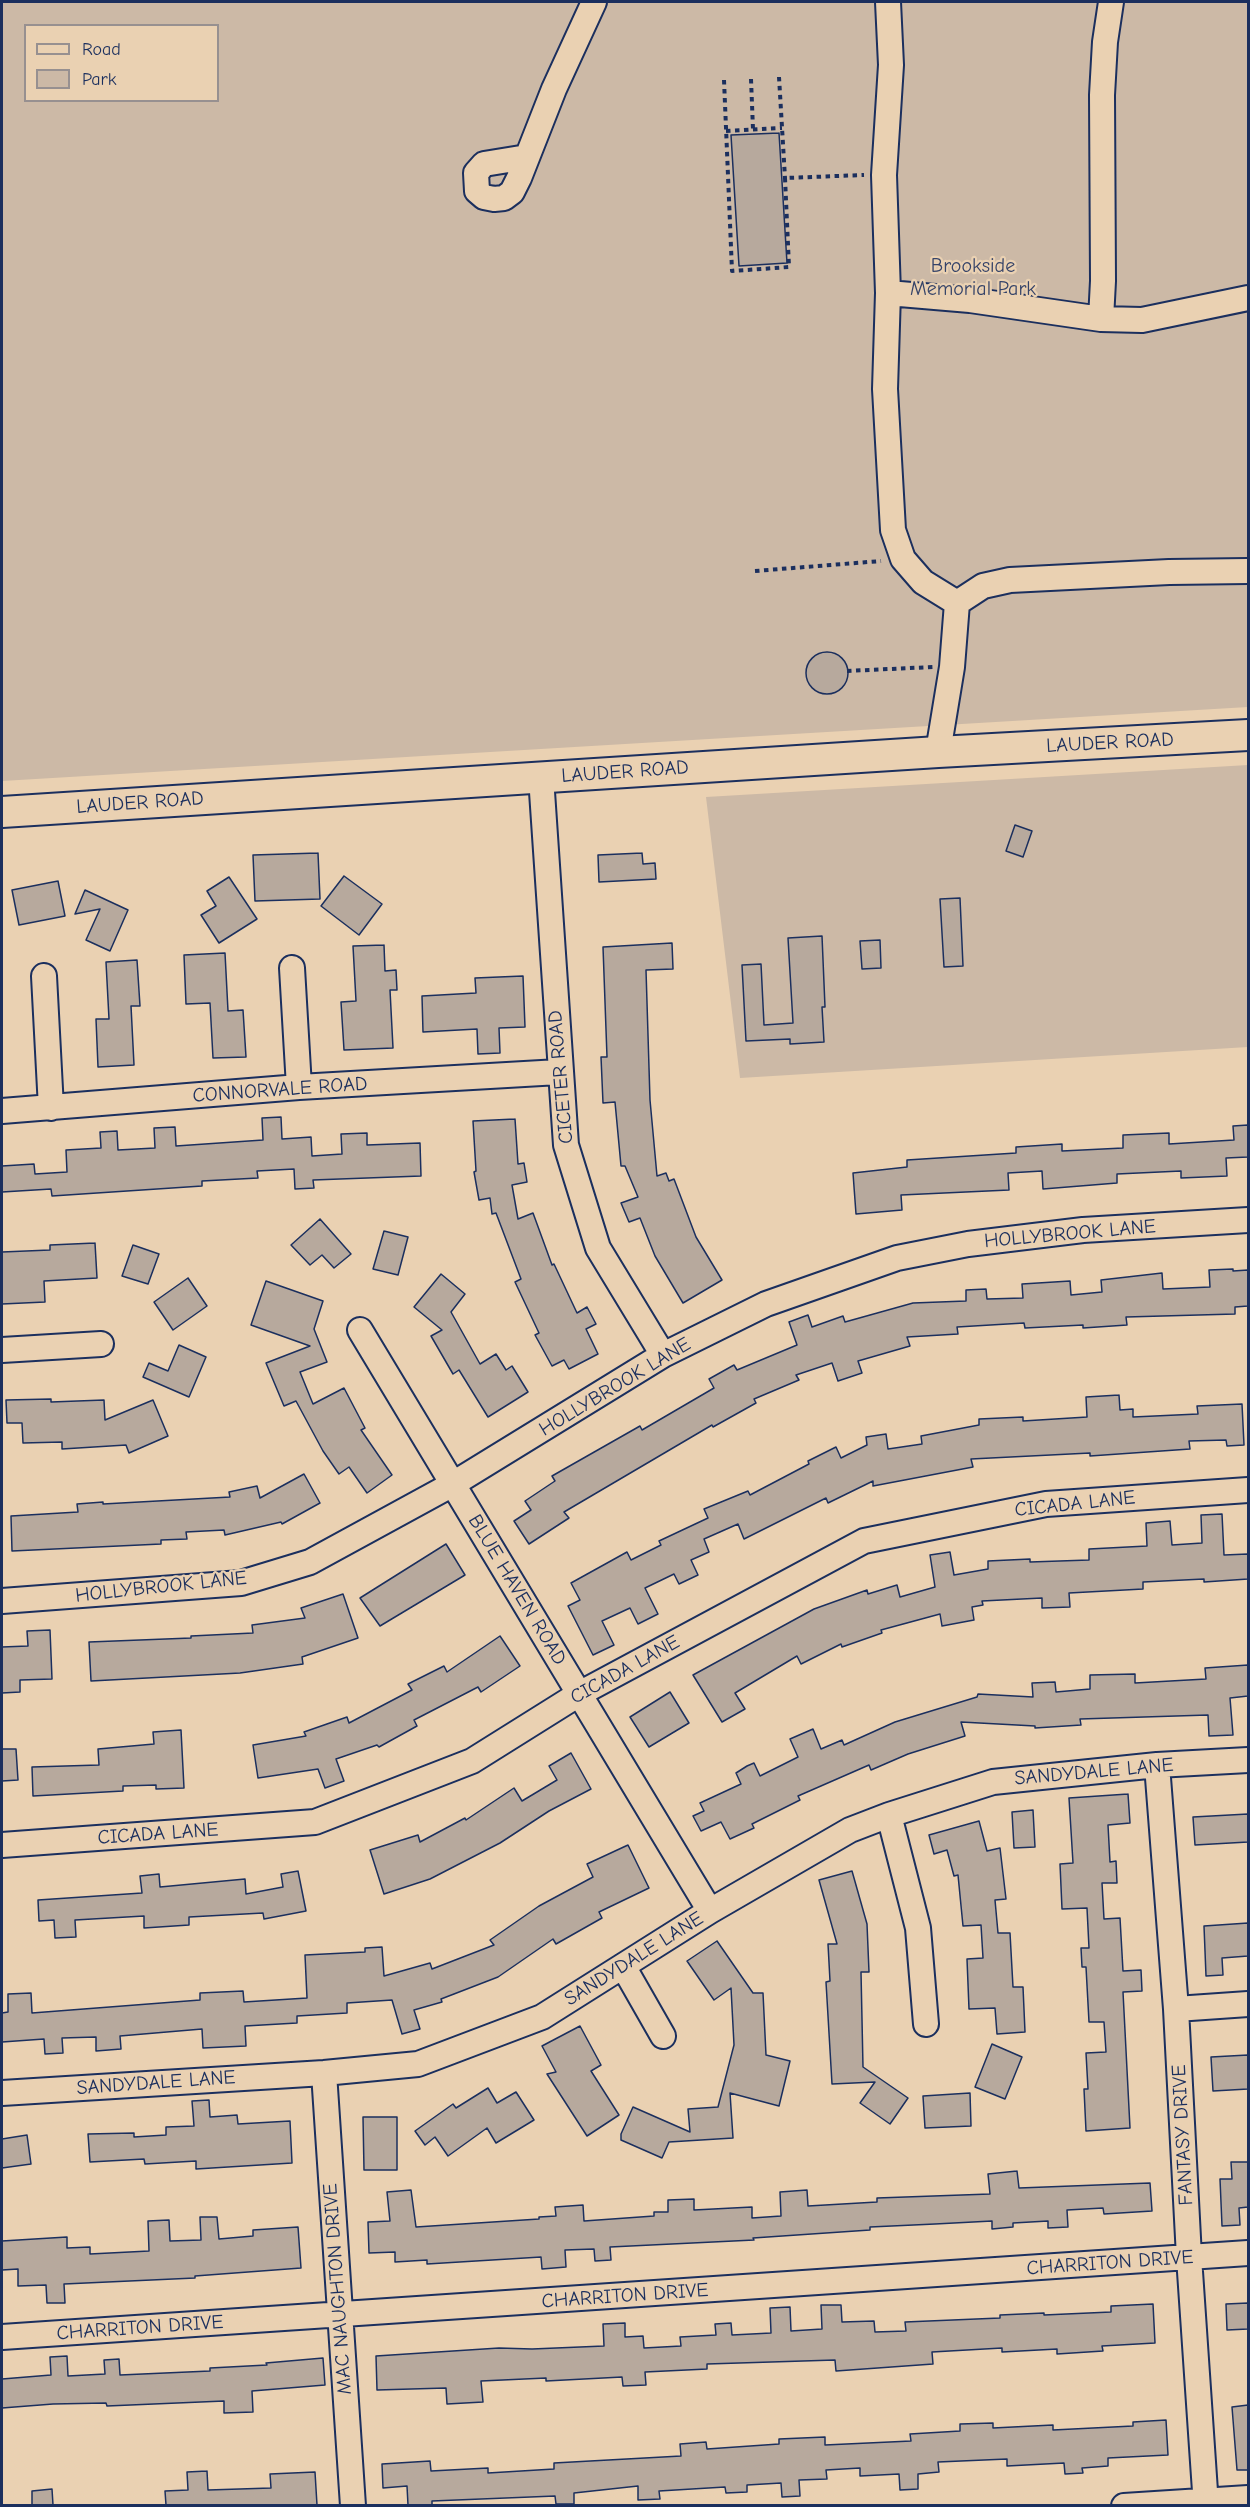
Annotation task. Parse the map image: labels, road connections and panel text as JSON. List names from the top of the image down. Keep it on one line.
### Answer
{"streets":{"main road":["LAUDER ROAD"],"street":["CICETER ROAD","CONNORVALE ROAD","HOLLYBROOK LANE","CICADA LANE","BLUE HAVEN ROAD","SANDYDALE LANE","FANTASY DRIVE","CHARRITON DRIVE","MAC NAUGHTON DRIVE"]},"crossings":[["LAUDER ROAD","CICETER ROAD"],["CICETER ROAD","CONNORVALE ROAD"],["CICETER ROAD","HOLLYBROOK LANE"],["HOLLYBROOK LANE","BLUE HAVEN ROAD"],["CICADA LANE","BLUE HAVEN ROAD"],["BLUE HAVEN ROAD","SANDYDALE LANE"],["SANDYDALE LANE","FANTASY DRIVE"],["SANDYDALE LANE","MAC NAUGHTON DRIVE"],["FANTASY DRIVE","CHARRITON DRIVE"],["CHARRITON DRIVE","MAC NAUGHTON DRIVE"]],"parks":["Brookside Memorial Park"],"legend":["Road","Park"]}
